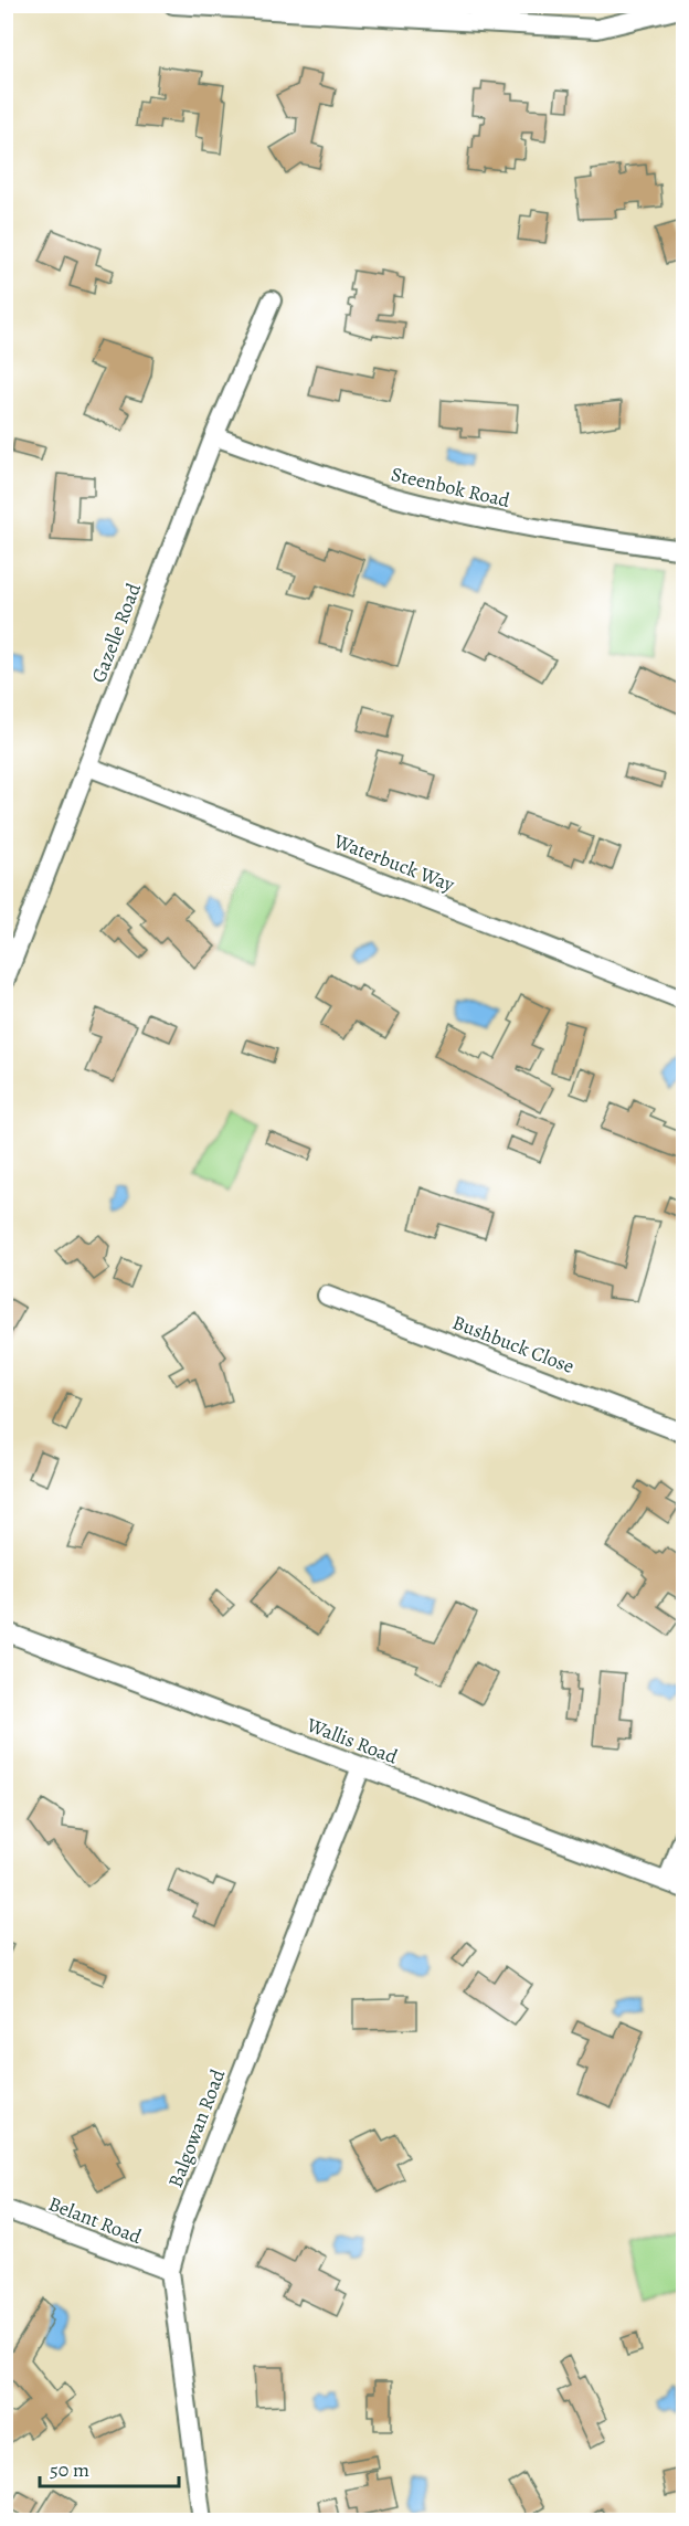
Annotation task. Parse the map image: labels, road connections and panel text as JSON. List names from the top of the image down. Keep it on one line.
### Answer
{"streets":{"street":["Steenbok Road","Gazelle Road","Waterbuck Way","Bushbuck Close","Wallis Road","Balgowan Road","Belant Road"]},"crossings":[["Steenbok Road","Gazelle Road"],["Gazelle Road","Waterbuck Way"],["Wallis Road","Balgowan Road"],["Balgowan Road","Belant Road"]],"scale_bar":"50 m"}
